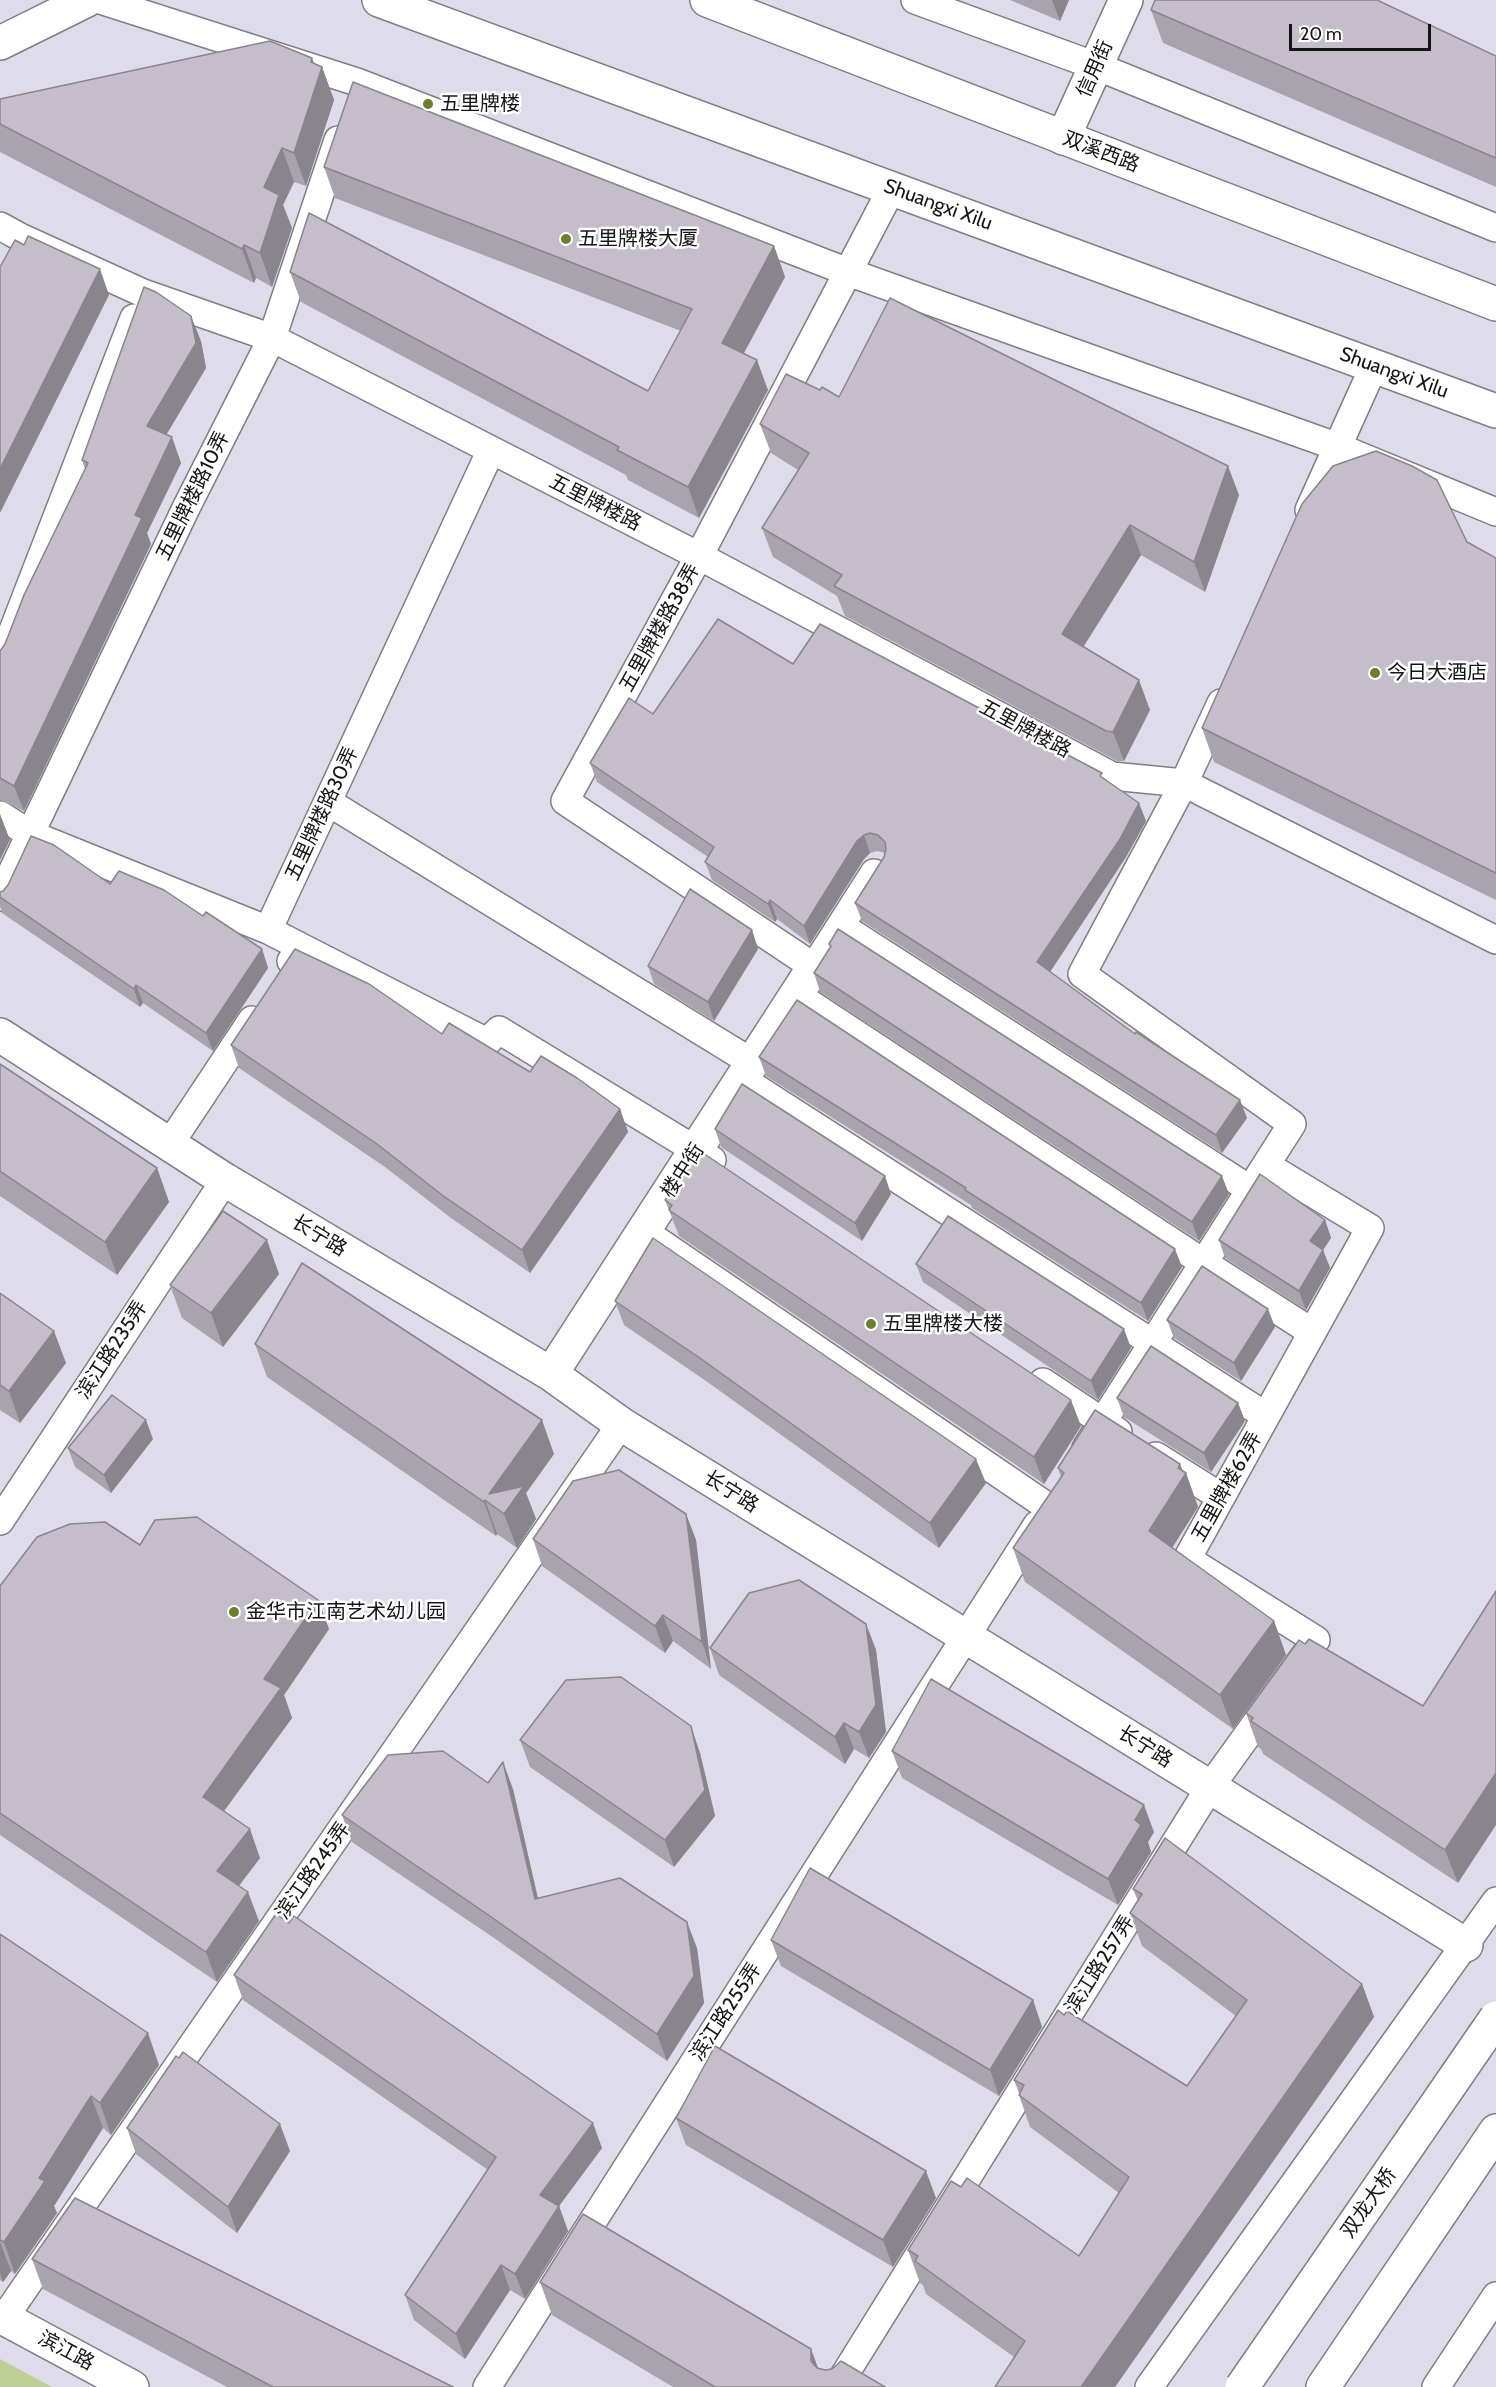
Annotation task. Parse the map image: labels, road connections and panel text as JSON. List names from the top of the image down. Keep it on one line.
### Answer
{"streets":{"main road":["信用街","双溪西路","Shuangxi Xilu","楼中街","长宁路","双龙大桥","滨江路"],"lane":["五里牌楼路10弄","五里牌楼路","五里牌楼路38弄","五里牌楼路30弄","滨江路235弄","五里牌楼62弄","滨江路245弄","滨江路257弄","滨江路255弄"]},"crossings":[["信用街","双溪西路"],["Shuangxi Xilu","五里牌楼路38弄"],["五里牌楼路10弄","五里牌楼路"],["五里牌楼路","五里牌楼路38弄"],["五里牌楼路","五里牌楼路30弄"],["五里牌楼路","滨江路255弄"],["五里牌楼路38弄","楼中街"],["楼中街","长宁路"],["长宁路","滨江路235弄"],["长宁路","五里牌楼62弄"],["长宁路","滨江路245弄"],["长宁路","滨江路257弄"],["长宁路","滨江路255弄"],["五里牌楼62弄","滨江路257弄"],["五里牌楼62弄","滨江路255弄"],["滨江路245弄","滨江路"]],"places":["五里牌楼","五里牌楼大厦","今日大酒店","五里牌楼大楼","金华市江南艺术幼儿园"],"scale_bar":"20 m"}
